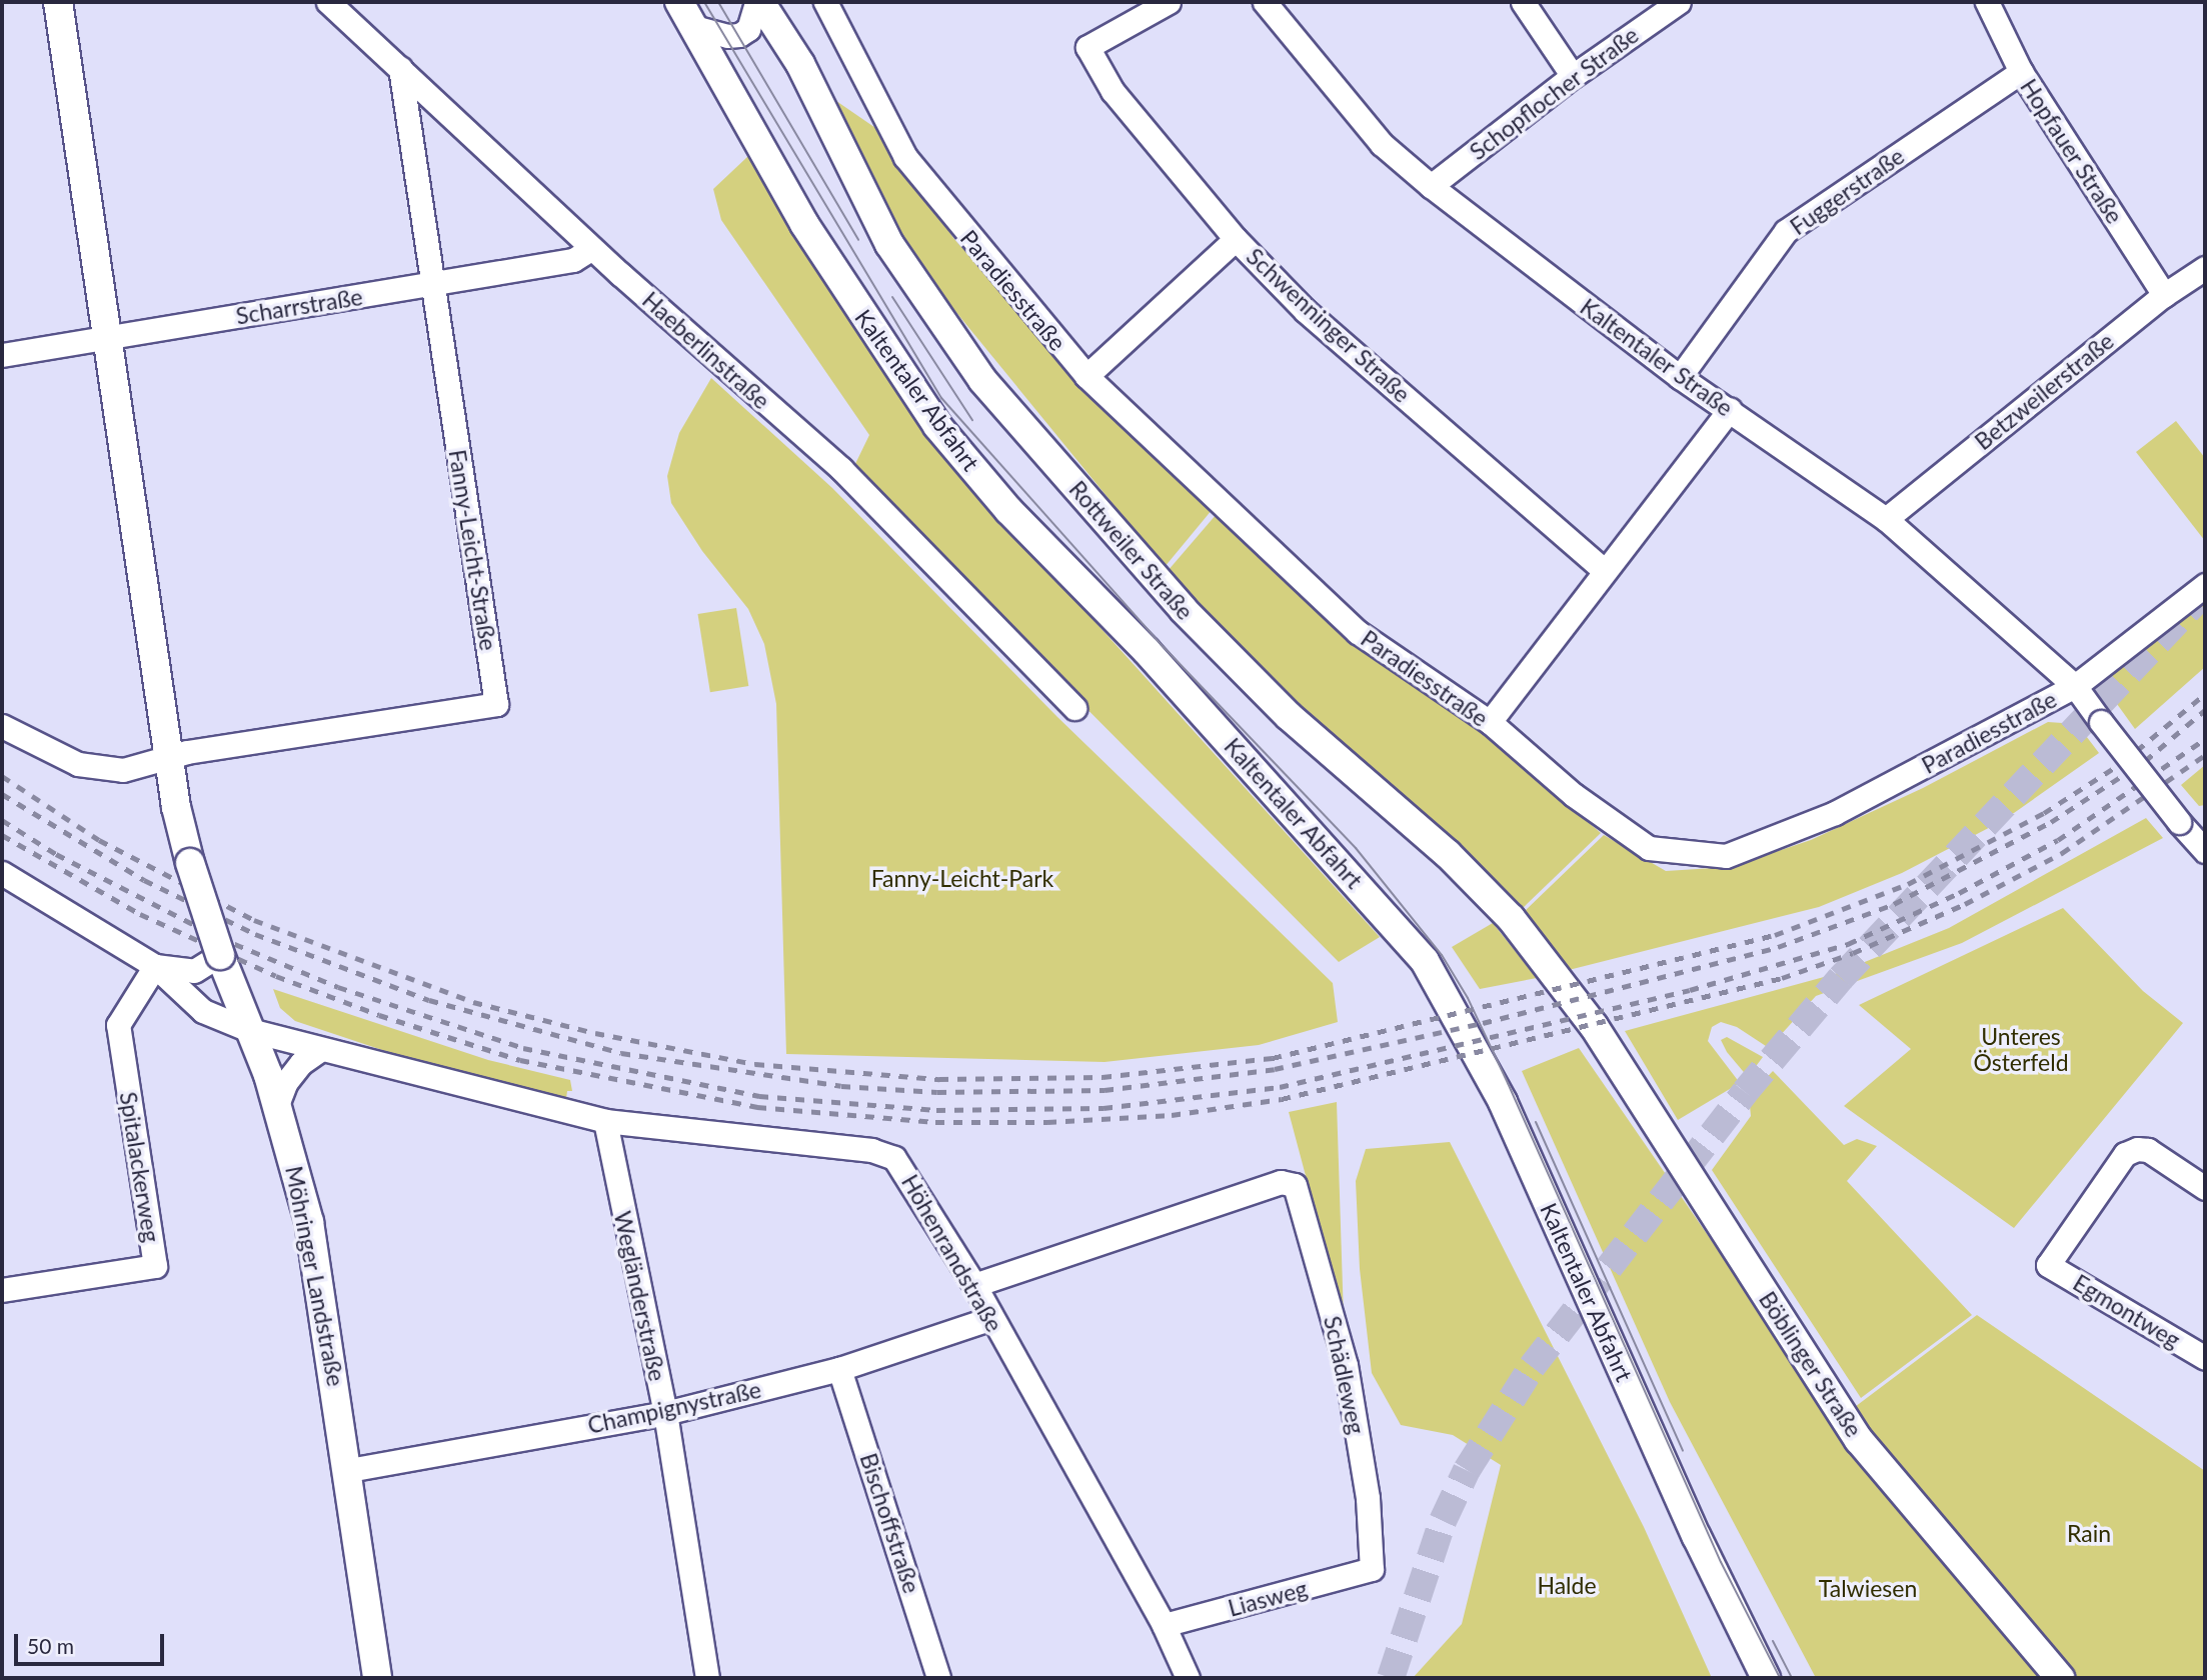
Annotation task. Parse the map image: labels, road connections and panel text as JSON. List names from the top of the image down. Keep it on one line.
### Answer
{"streets":{"main road":["Kaltentaler Abfahrt","Rottweiler Straße","Möhringer Landstraße","Böblinger Straße"],"street":["Schopflocher Straße","Hopfauer Straße","Fuggerstraße","Paradiesstraße","Scharrstraße","Schwenninger Straße","Haeberlinstraße","Kaltentaler Straße","Betzweilerstraße","Fanny-Leicht-Straße","Spitalackerweg","Höhenrandstraße","Wegländerstraße","Egmontweg","Schädleweg","Champignystraße","Bischoffstraße","Liasweg"]},"crossings":[["Schopflocher Straße","Kaltentaler Straße"],["Hopfauer Straße","Fuggerstraße"],["Hopfauer Straße","Betzweilerstraße"],["Fuggerstraße","Kaltentaler Straße"],["Paradiesstraße","Kaltentaler Straße"],["Scharrstraße","Haeberlinstraße"],["Scharrstraße","Fanny-Leicht-Straße"],["Scharrstraße","Möhringer Landstraße"],["Haeberlinstraße","Fanny-Leicht-Straße"],["Kaltentaler Straße","Betzweilerstraße"],["Kaltentaler Abfahrt","Rottweiler Straße"],["Fanny-Leicht-Straße","Möhringer Landstraße"],["Rottweiler Straße","Böblinger Straße"],["Spitalackerweg","Höhenrandstraße"],["Höhenrandstraße","Möhringer Landstraße"],["Höhenrandstraße","Wegländerstraße"],["Höhenrandstraße","Schädleweg"],["Höhenrandstraße","Champignystraße"],["Höhenrandstraße","Liasweg"],["Möhringer Landstraße","Champignystraße"],["Wegländerstraße","Champignystraße"],["Schädleweg","Liasweg"],["Champignystraße","Bischoffstraße"]],"parks":["Fanny-Leicht-Park","Unteres Österfeld","Rain","Halde","Talwiesen"],"scale_bar":"50 m"}
